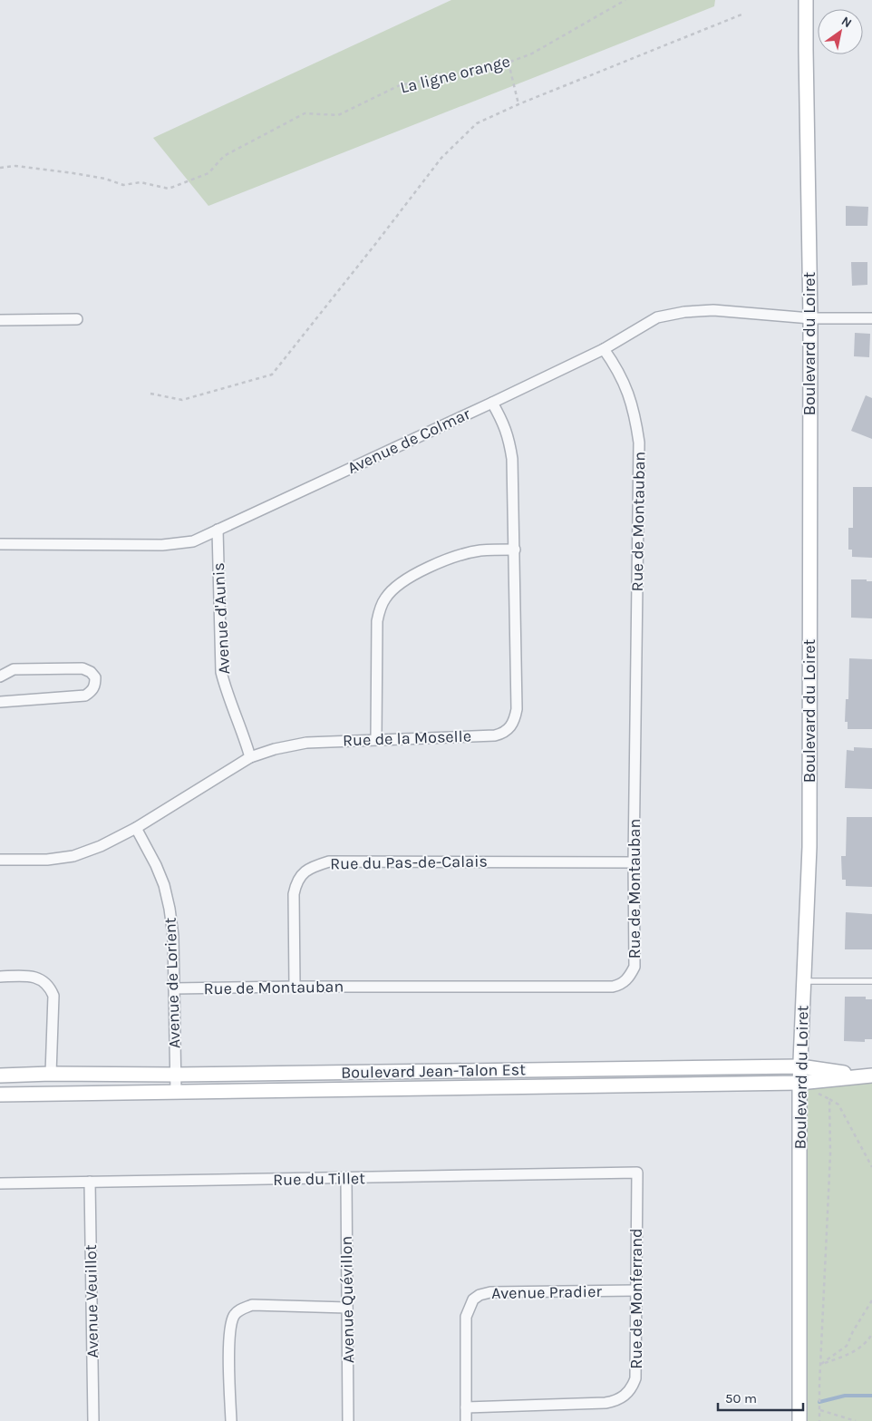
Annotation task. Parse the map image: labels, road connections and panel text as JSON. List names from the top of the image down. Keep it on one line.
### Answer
{"streets":{"street":["Boulevard du Loiret","Avenue de Colmar","Rue de Montauban","Avenue d'Aunis","Rue de la Moselle","Rue du Pas-de-Calais","Avenue de Lorient","Boulevard Jean-Talon Est","Rue du Tillet","Avenue Pradier","Rue de Monferrand","Avenue Quévillon","Avenue Veuillot"],"path":["La ligne orange"]},"crossings":[["Boulevard du Loiret","Avenue de Colmar"],["Boulevard du Loiret","Boulevard Jean-Talon Est"],["Avenue de Colmar","Rue de Montauban"],["Avenue de Colmar","Avenue d'Aunis"],["Avenue de Colmar","Rue de la Moselle"],["Rue de Montauban","Rue du Pas-de-Calais"],["Rue de Montauban","Avenue de Lorient"],["Avenue d'Aunis","Rue de la Moselle"],["Rue de la Moselle","Avenue de Lorient"],["Avenue de Lorient","Boulevard Jean-Talon Est"],["Rue du Tillet","Rue de Monferrand"],["Rue du Tillet","Avenue Quévillon"],["Rue du Tillet","Avenue Veuillot"],["Avenue Pradier","Rue de Monferrand"]],"scale_bar":"50 m","north":"top right"}
